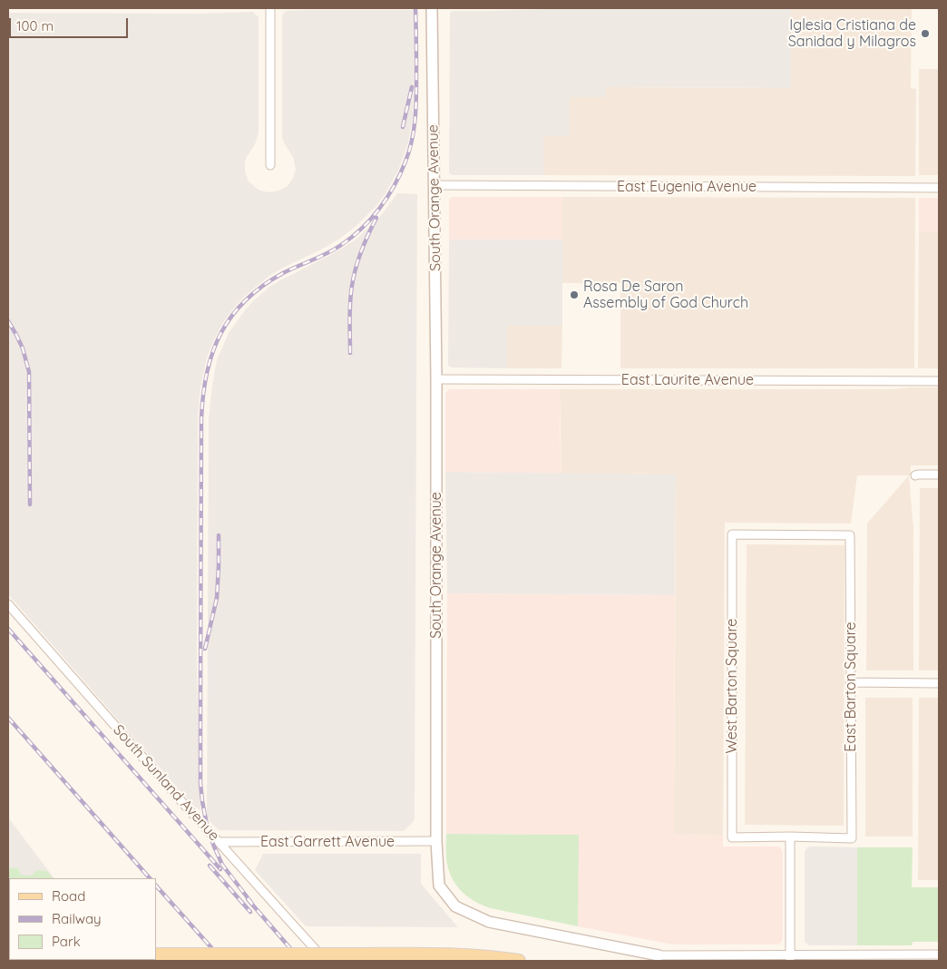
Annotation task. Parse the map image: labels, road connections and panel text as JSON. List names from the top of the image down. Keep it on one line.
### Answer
{"streets":{"street":["East Eugenia Avenue","South Orange Avenue","East Laurite Avenue","West Barton Square","East Barton Square","South Sunland Avenue","East Garrett Avenue"]},"crossings":[["East Eugenia Avenue","South Orange Avenue"],["South Orange Avenue","East Laurite Avenue"],["South Orange Avenue","East Garrett Avenue"],["West Barton Square","East Barton Square"],["South Sunland Avenue","East Garrett Avenue"]],"places":["Iglesia Cristiana de Sanidad y Milagros","Rosa De Saron Assembly of God Church"],"legend":["Road","Railway","Park"],"scale_bar":"100 m"}
